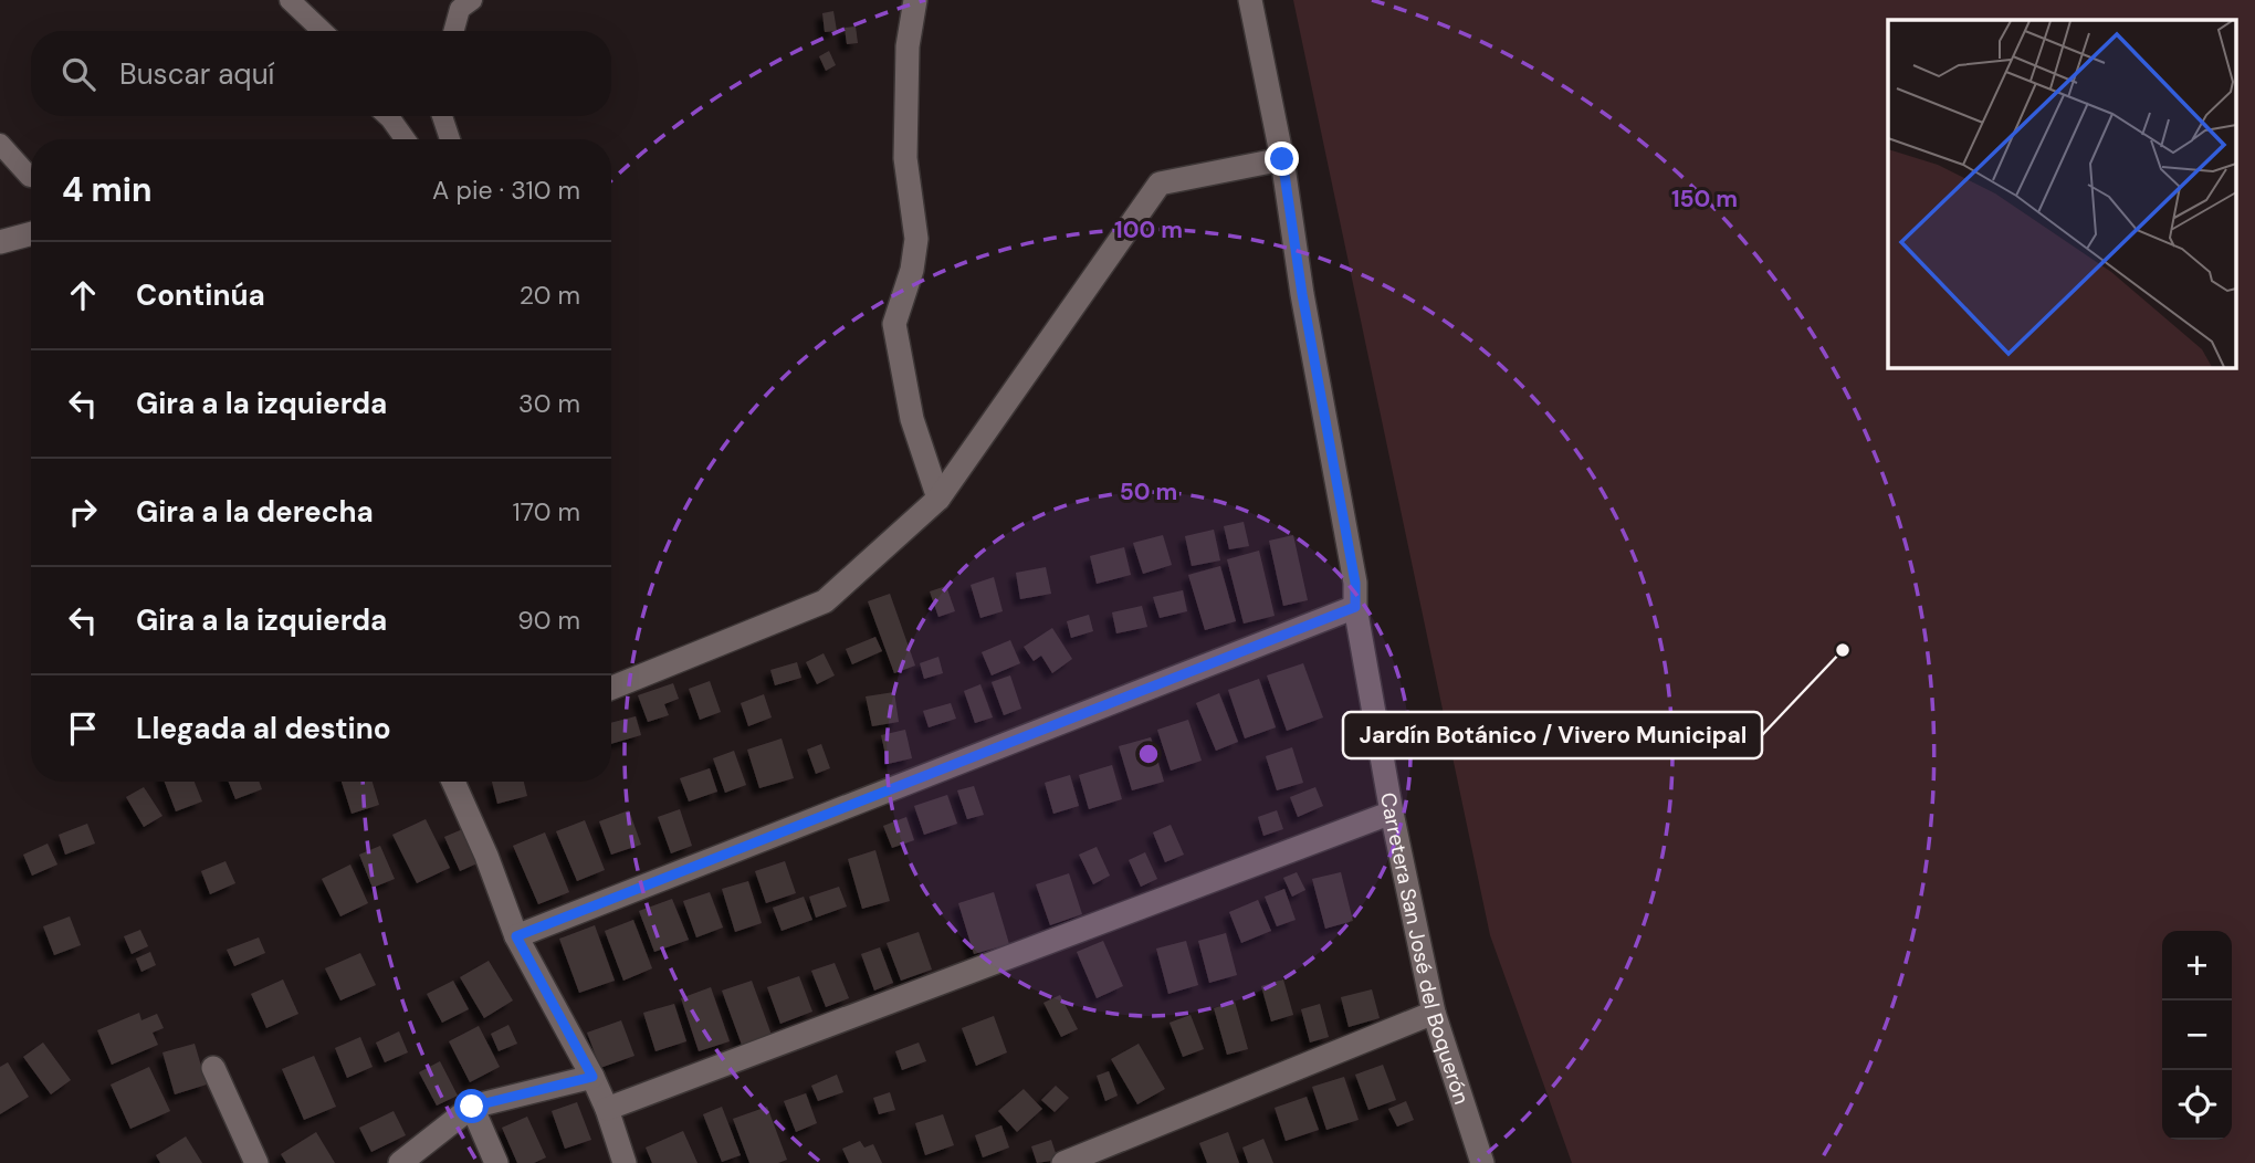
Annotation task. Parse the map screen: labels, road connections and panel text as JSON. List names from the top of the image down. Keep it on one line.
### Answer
{"streets":{"street":["Carretera San José del Boquerón"]},"places":["Jardín Botánico / Vivero Municipal"],"page":{"search":"Buscar aquí","heading":["4 min","A pie · 310 m"],"list":[["Continúa","20 m"],["Gira a la izquierda","30 m"],["Gira a la derecha","170 m"],["Gira a la izquierda","90 m"],"Llegada al destino"],"map_buttons":["+","−"]},"rings":["150 m","100 m","50 m"]}
